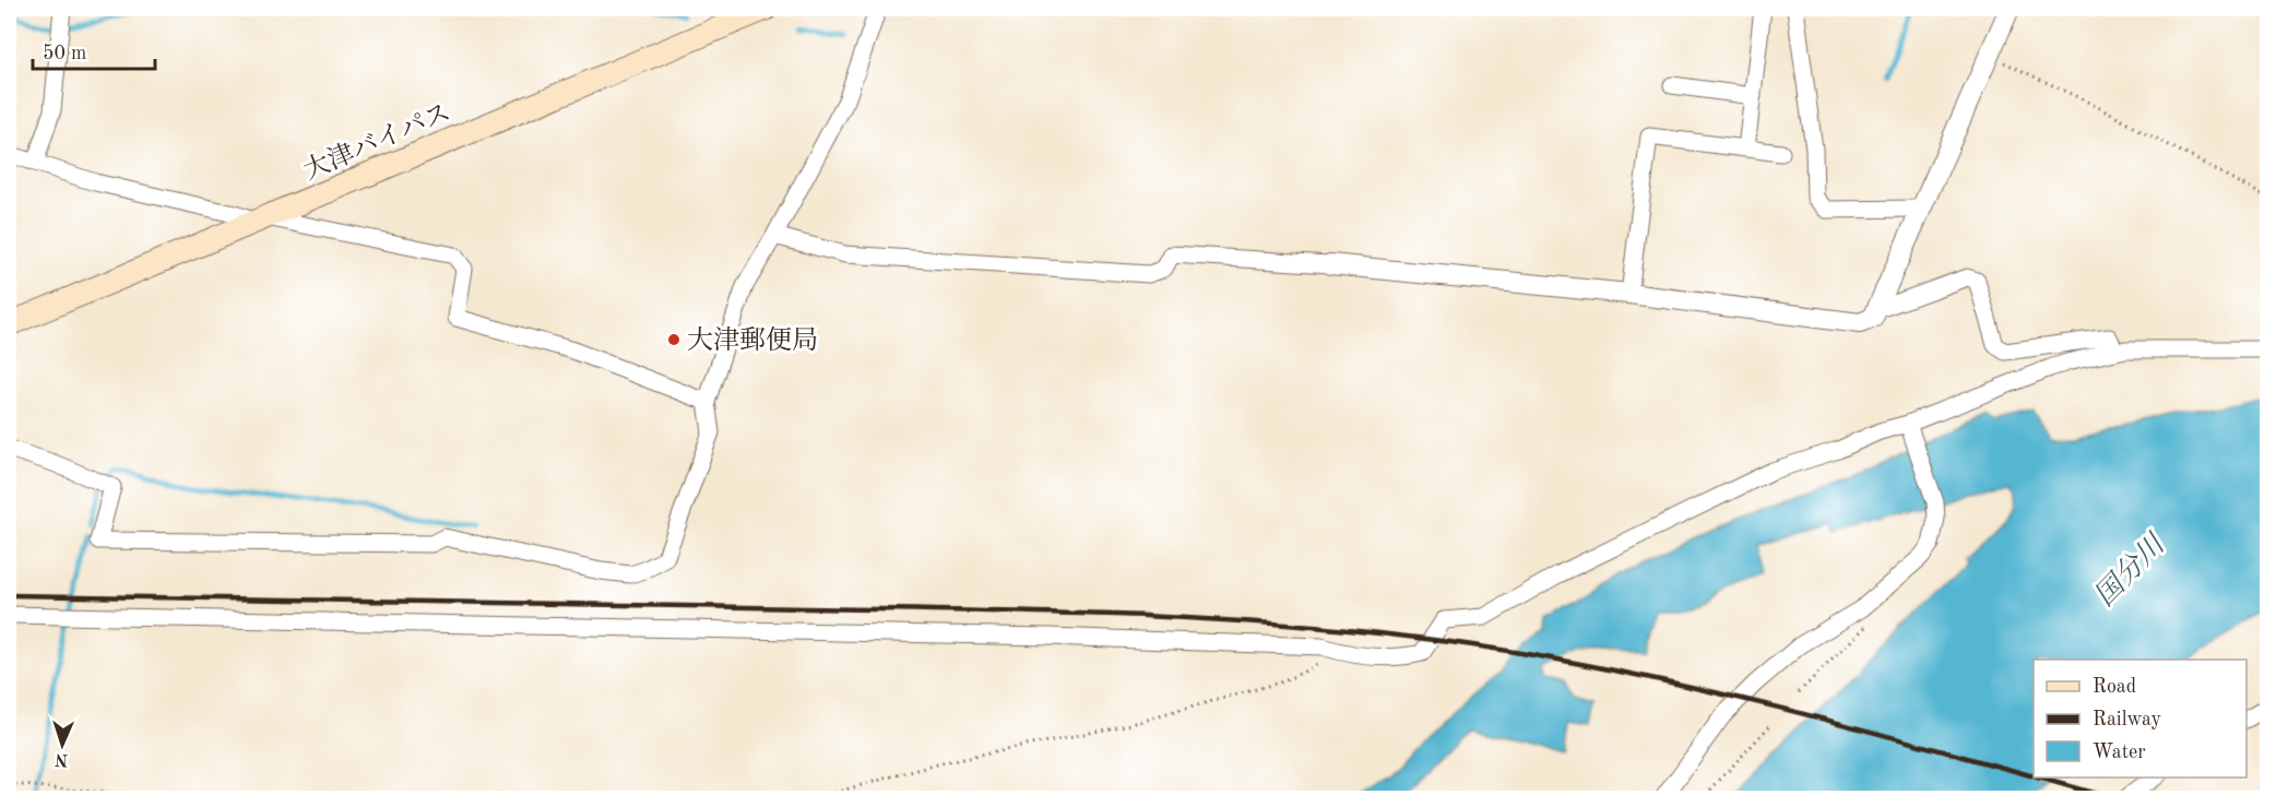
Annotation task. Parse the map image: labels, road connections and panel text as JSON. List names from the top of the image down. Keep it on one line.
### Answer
{"streets":{"main road":["大津バイパス"]},"water":["国分川"],"places":["大津郵便局"],"legend":["Road","Railway","Water"],"scale_bar":"50 m","north":"bottom"}
